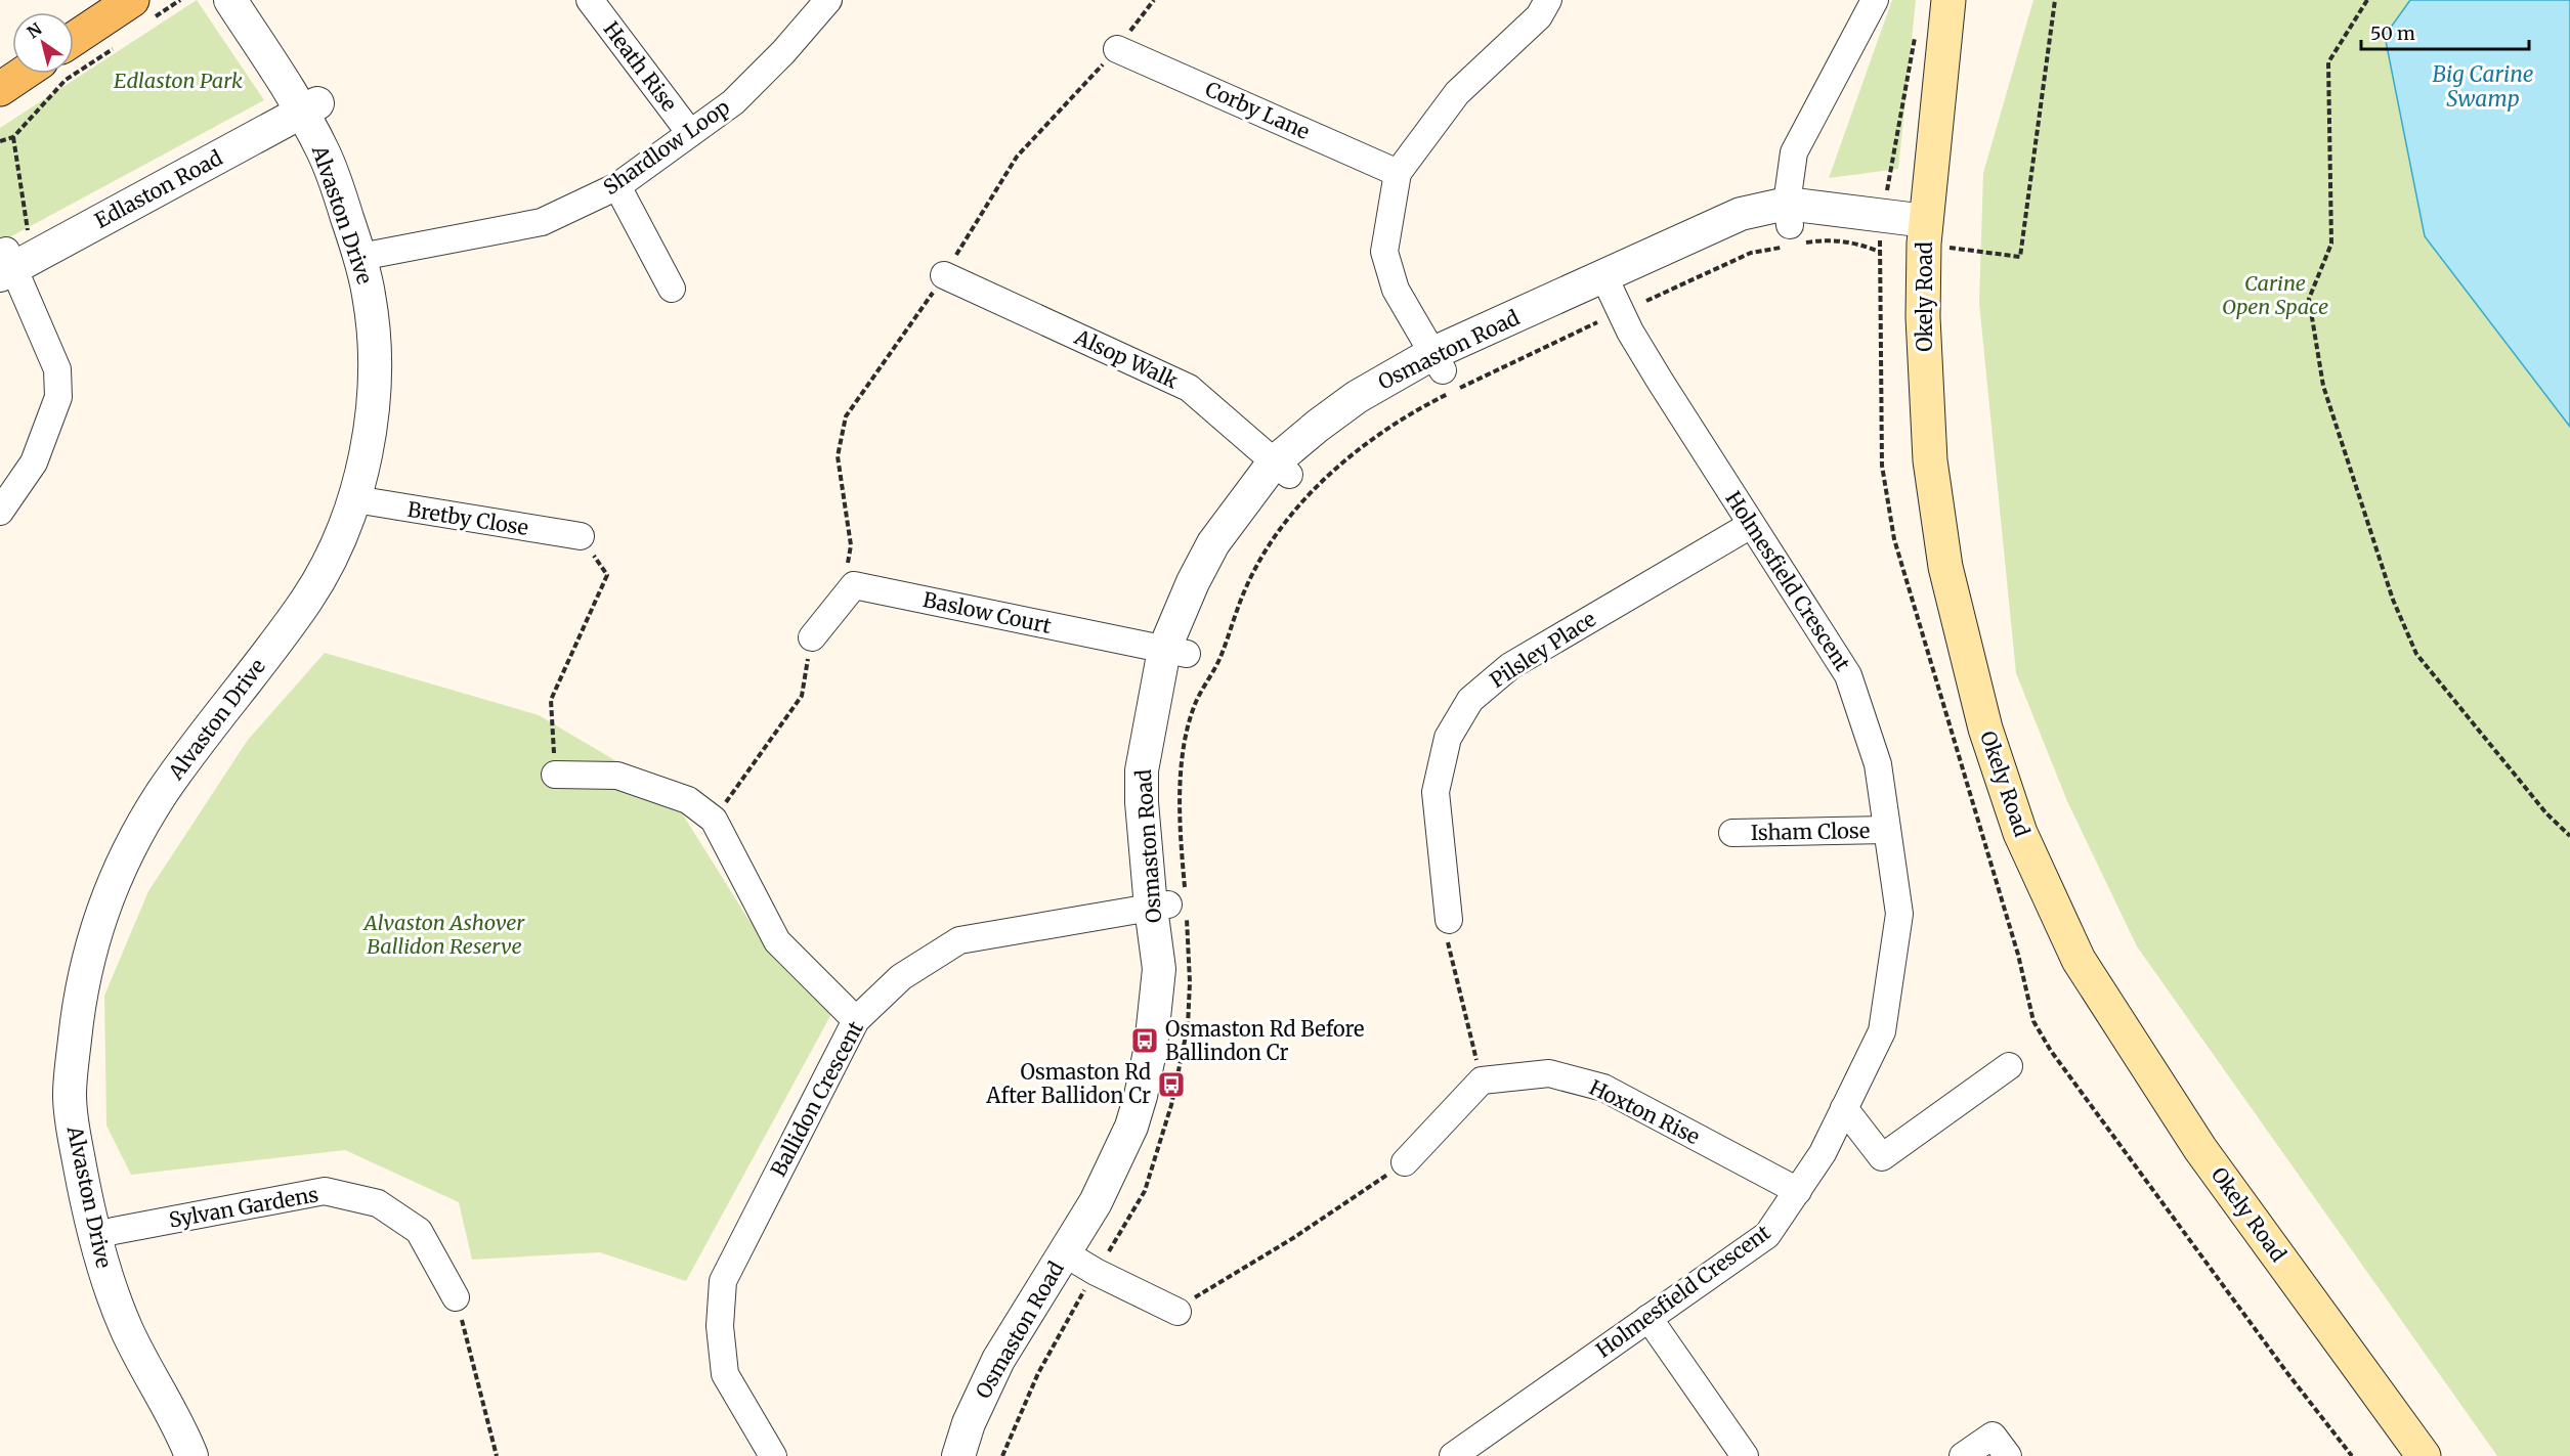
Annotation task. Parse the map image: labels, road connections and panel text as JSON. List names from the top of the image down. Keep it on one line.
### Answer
{"streets":{"main road":["Okely Road"],"street":["Heath Rise","Corby Lane","Shardlow Loop","Edlaston Road","Alvaston Drive","Osmaston Road","Alsop Walk","Bretby Close","Holmesfield Crescent","Baslow Court","Pilsley Place","Isham Close","Ballidon Crescent","Hoxton Rise","Sylvan Gardens"]},"crossings":[["Heath Rise","Shardlow Loop"],["Shardlow Loop","Alvaston Drive"],["Edlaston Road","Alvaston Drive"],["Alvaston Drive","Bretby Close"],["Alvaston Drive","Sylvan Gardens"],["Okely Road","Osmaston Road"],["Osmaston Road","Alsop Walk"],["Osmaston Road","Holmesfield Crescent"],["Osmaston Road","Baslow Court"],["Osmaston Road","Ballidon Crescent"],["Holmesfield Crescent","Pilsley Place"],["Holmesfield Crescent","Isham Close"],["Holmesfield Crescent","Hoxton Rise"]],"water":["Big Carine Swamp"],"parks":["Edlaston Park","Carine Open Space","Alvaston Ashover Ballidon Reserve"],"places":{"bus stop":["Osmaston Rd Before Ballindon Cr","Osmaston Rd After Ballidon Cr"]},"scale_bar":"50 m","north":"top left"}
